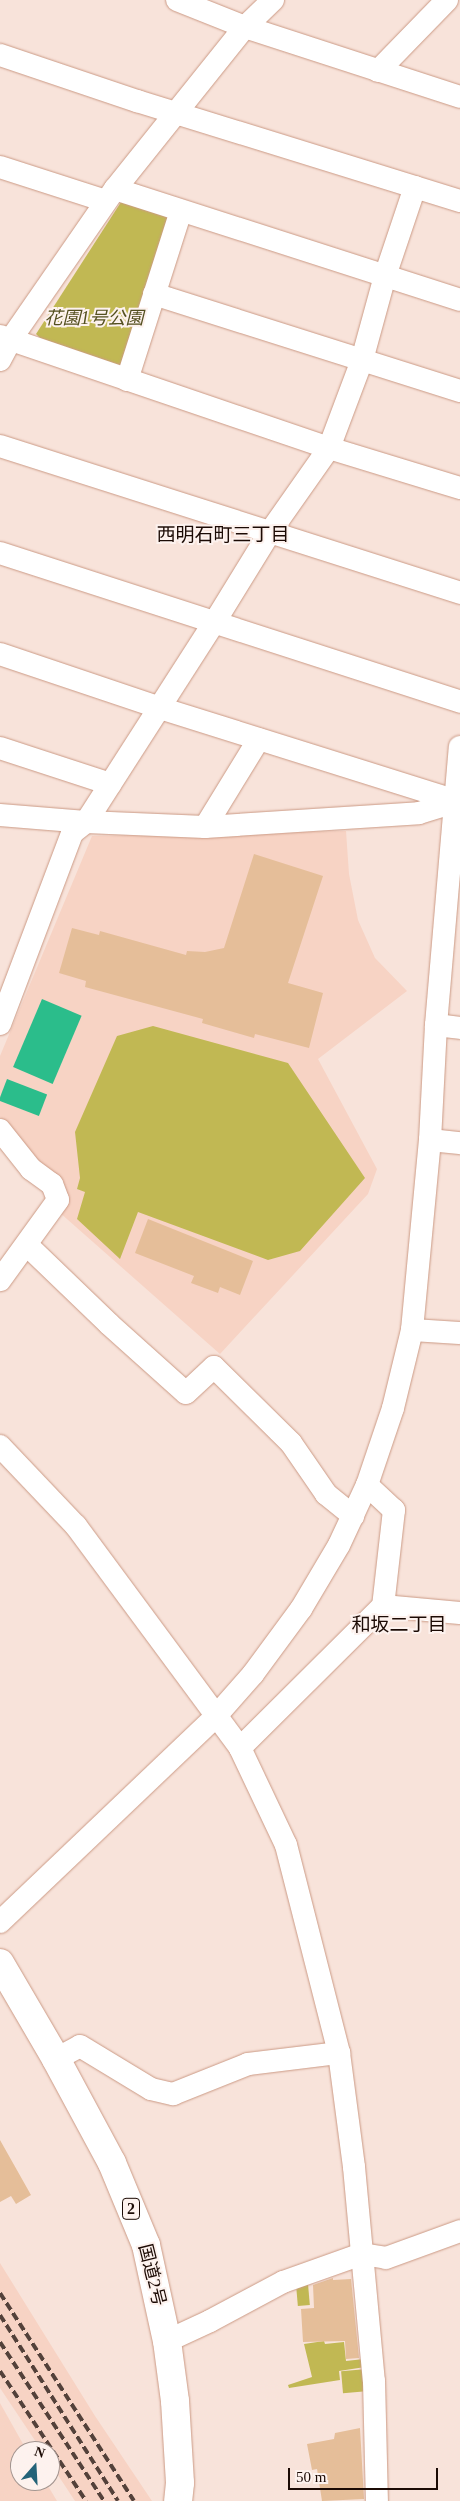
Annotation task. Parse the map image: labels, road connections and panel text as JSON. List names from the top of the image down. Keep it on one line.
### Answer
{"streets":{"highway":["2","国道2号"]},"districts":["西明石町三丁目","和坂二丁目"],"parks":["花園1号公園"],"scale_bar":"50 m","north":"top"}
